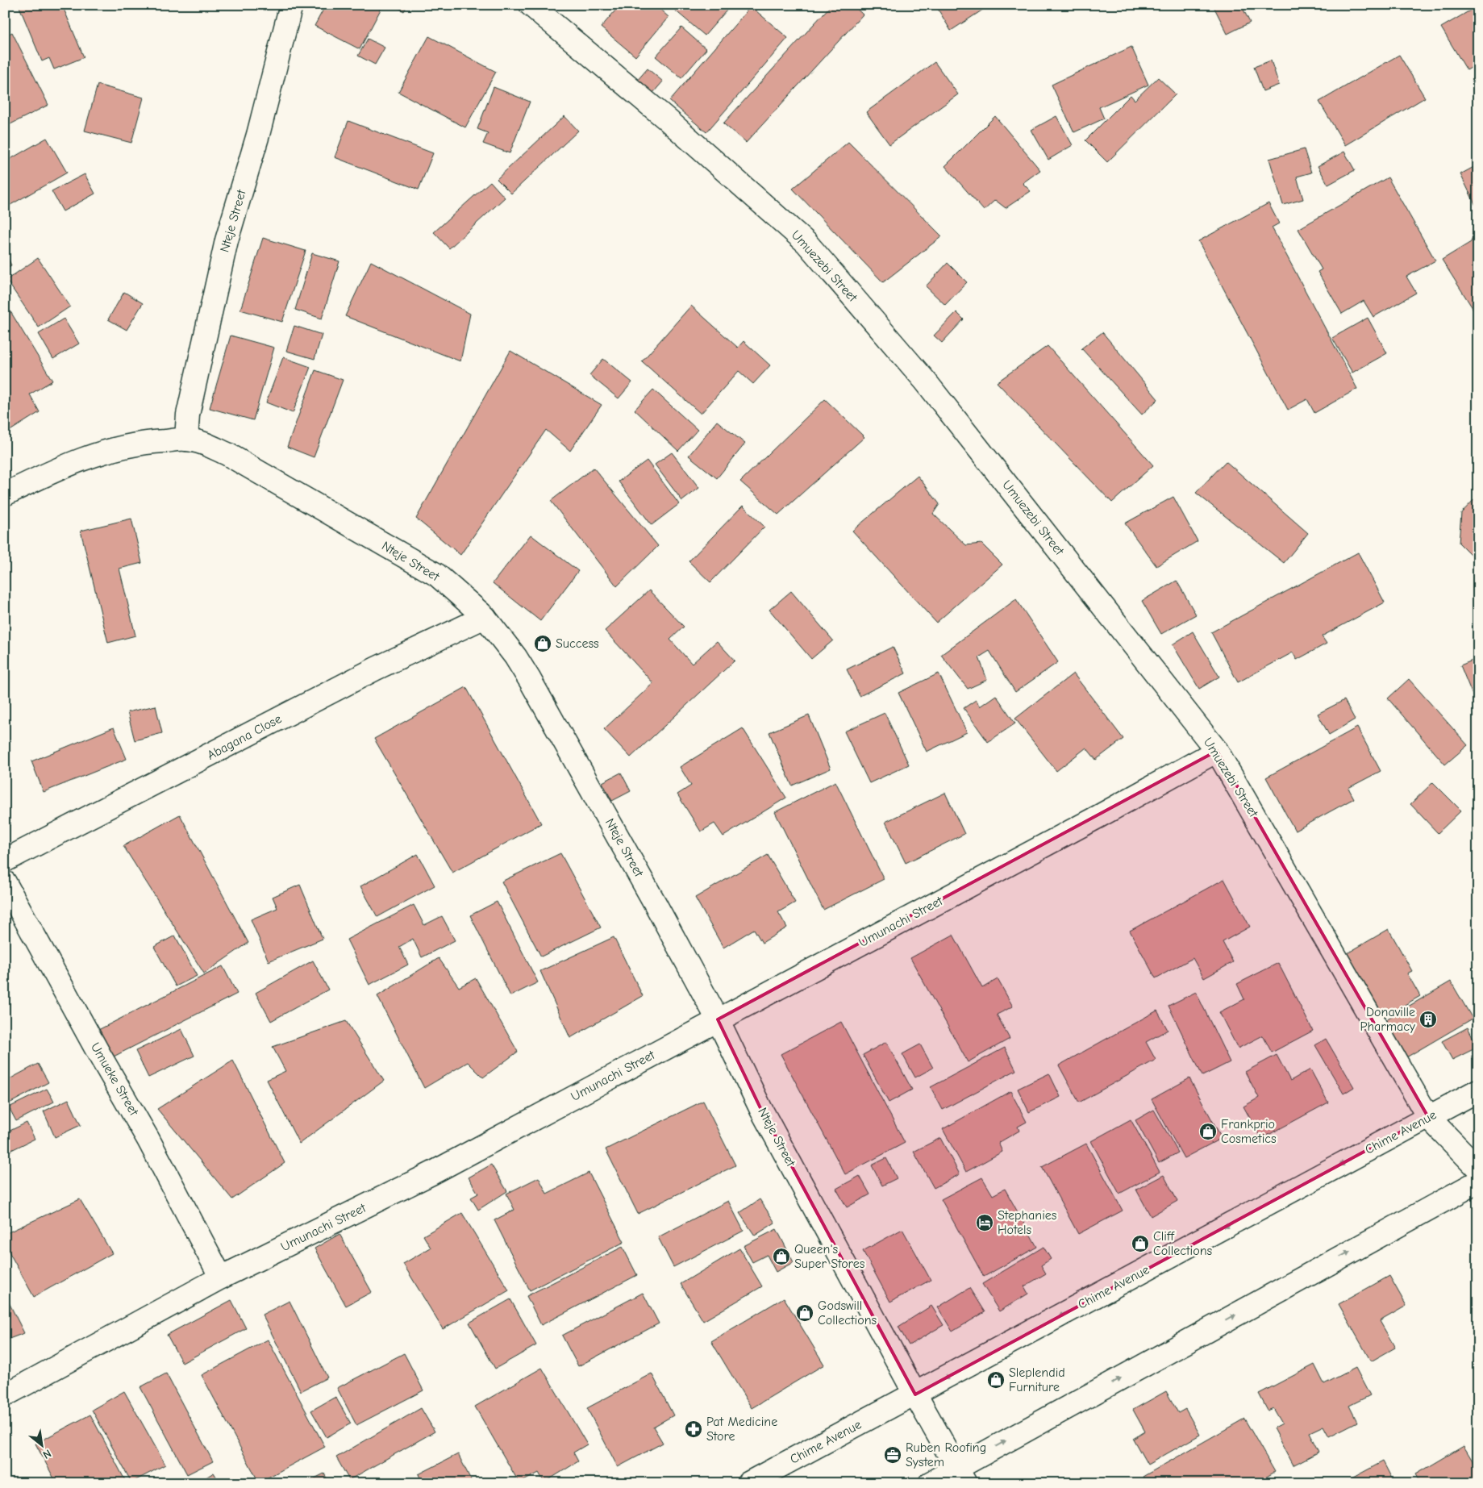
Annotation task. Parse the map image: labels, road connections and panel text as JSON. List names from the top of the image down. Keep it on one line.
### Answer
{"streets":{"street":["Nteje Street","Umuezebi Street","Abagana Close","Umunachi Street","Umueke Street","Chime Avenue"]},"crossings":[["Nteje Street","Abagana Close"],["Nteje Street","Umunachi Street"],["Nteje Street","Chime Avenue"],["Umuezebi Street","Umunachi Street"],["Umuezebi Street","Chime Avenue"],["Umunachi Street","Umueke Street"]],"places":{"shop":["Success","Frankprio Cosmetics","Cliff Collections","Queen's Super Stores","Godswill Collections","Sleplendid Furniture"],"building":["Donaville Pharmacy"],"hotel":["Stephanies Hotels"],"pharmacy":["Pat Medicine Store"],"office":["Ruben Roofing System"]},"north":"bottom right"}
